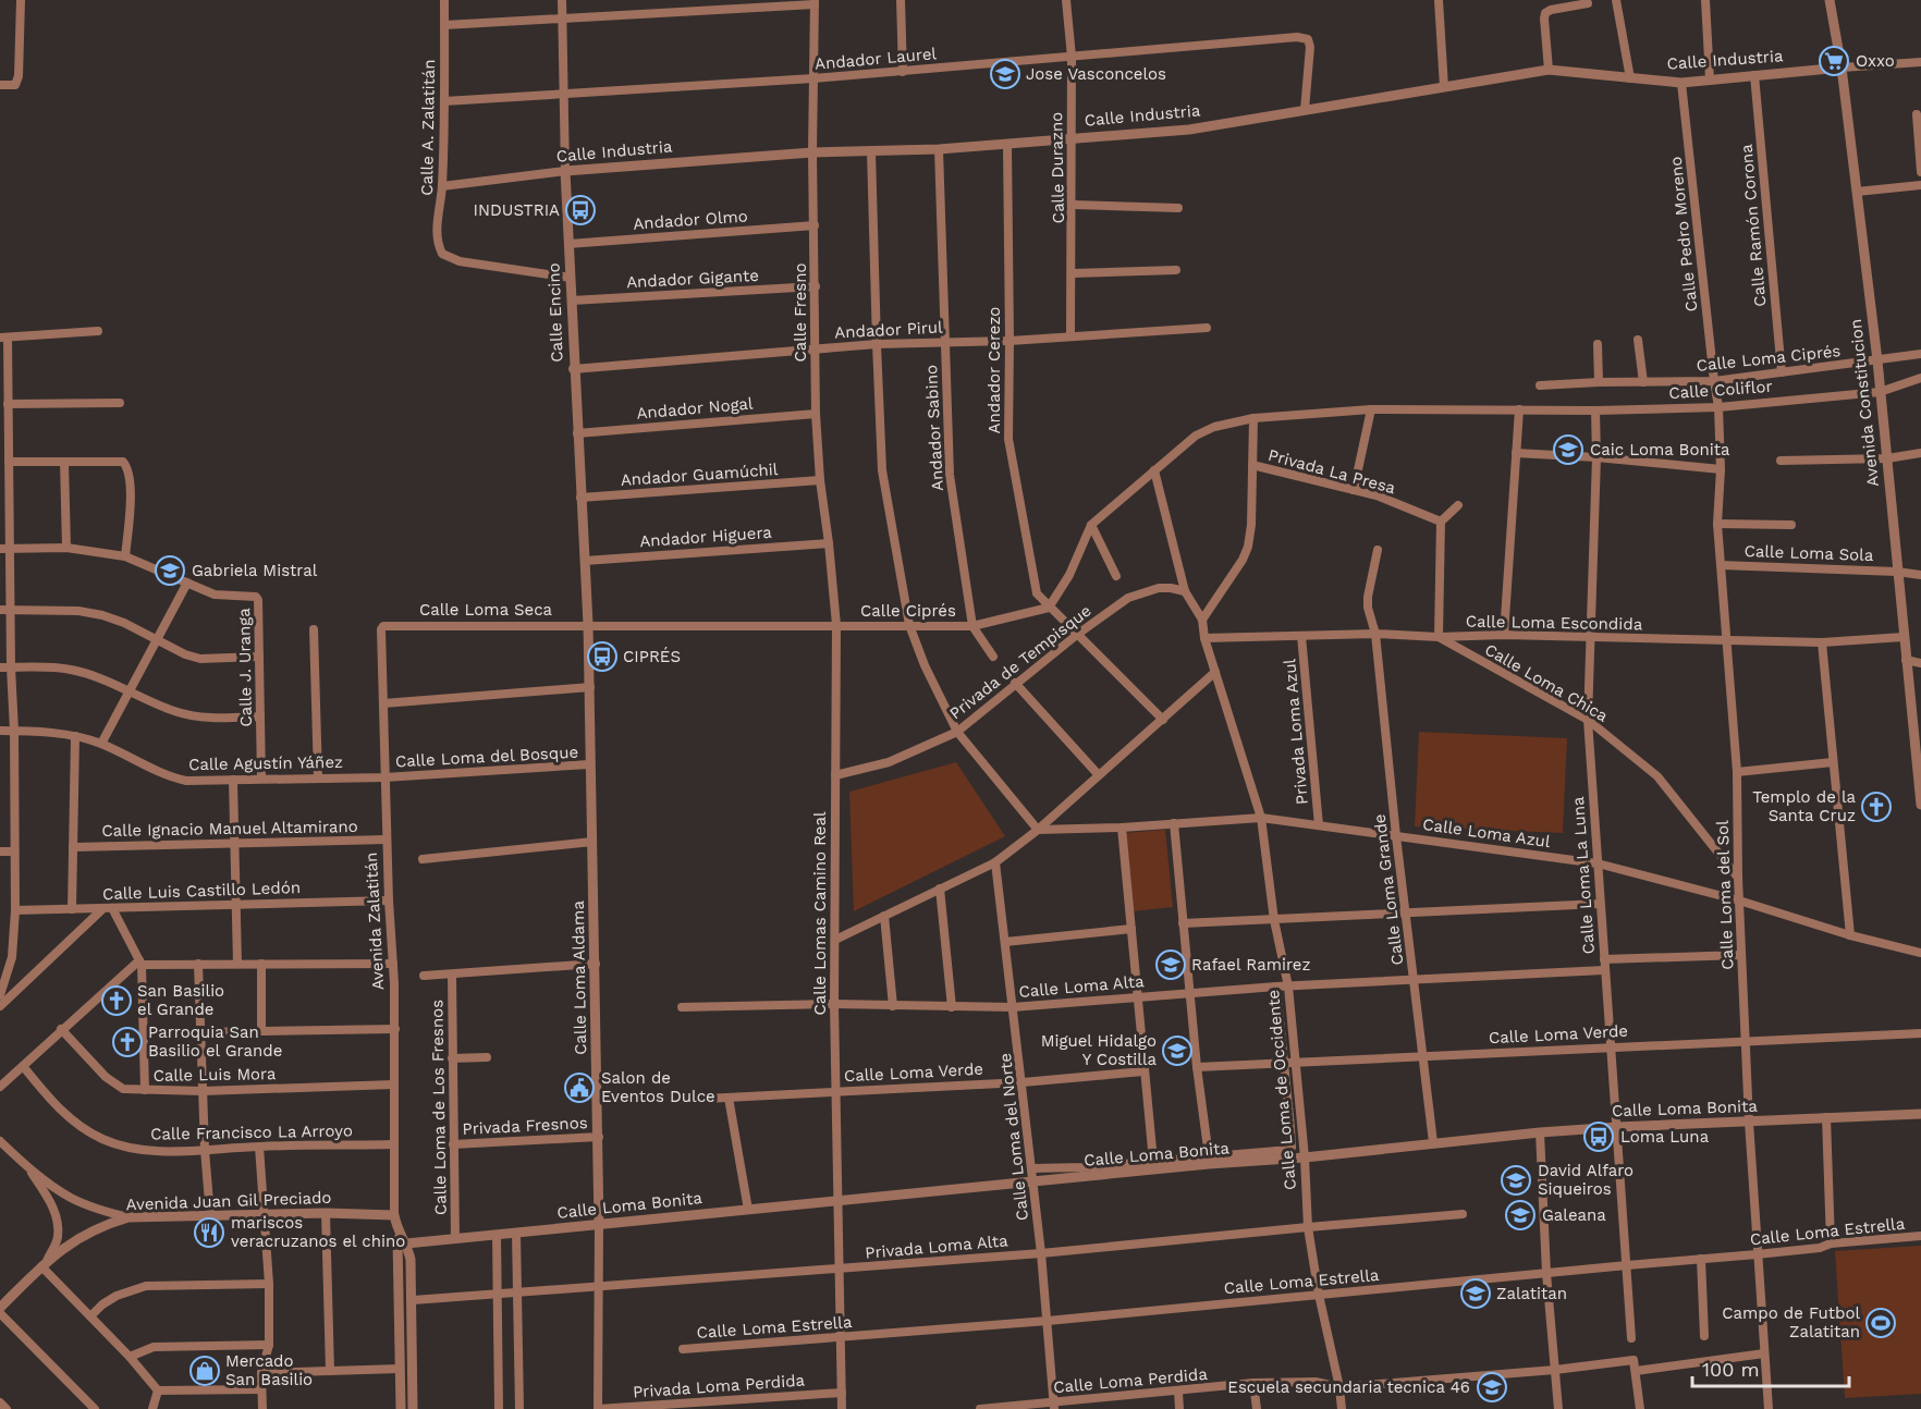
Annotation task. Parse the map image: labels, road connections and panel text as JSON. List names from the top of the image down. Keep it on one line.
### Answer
{"streets":{"street":["Andador Laurel","Calle Industria","Calle A. Zalatitán","Calle Durazno","Andador Olmo","Calle Ramón Corona","Calle Pedro Moreno","Andador Gigante","Calle Encino","Calle Fresno","Andador Pirul","Calle Loma Ciprés","Andador Cerezo","Calle Coliflor","Avenida Constitucion","Andador Nogal","Andador Sabino","Privada La Presa","Andador Guamúchil","Andador Higuera","Calle Loma Sola","Calle Loma Seca","Calle Ciprés","Calle Loma Escondida","Privada de Tempisque","Calle J. Uranga","Calle Loma Chica","Privada Loma Azul","Calle Loma del Bosque","Calle Agustín Yáñez","Calle Ignacio Manuel Altamirano","Calle Loma Azul","Calle Loma La Luna","Calle Loma Grande","Calle Luis Castillo Ledón","Calle Loma del Sol","Calle Lomas Camino Real","Avenida Zalatitán","Calle Loma Aldama","Calle Loma Alta","Calle Loma Verde","Calle Luis Mora","Calle Loma de Occidente","Calle Loma de Los Fresnos","Calle Loma Bonita","Privada Fresnos","Calle Francisco La Arroyo","Calle Loma del Norte","Avenida Juan Gil Preciado","Calle Loma Estrella","Privada Loma Alta","Calle Loma Perdida","Privada Loma Perdida"]},"crossings":[["Andador Laurel","Calle Industria"],["Andador Laurel","Calle A. Zalatitán"],["Andador Laurel","Calle Durazno"],["Andador Laurel","Calle Encino"],["Andador Laurel","Calle Fresno"],["Calle Industria","Calle A. Zalatitán"],["Calle Industria","Calle Durazno"],["Calle Industria","Calle Ramón Corona"],["Calle Industria","Calle Pedro Moreno"],["Calle Industria","Calle Encino"],["Calle Industria","Calle Fresno"],["Calle Industria","Andador Cerezo"],["Calle Industria","Avenida Constitucion"],["Calle Industria","Andador Sabino"],["Calle A. Zalatitán","Calle Encino"],["Calle Durazno","Andador Pirul"],["Andador Olmo","Calle Encino"],["Andador Olmo","Calle Fresno"],["Calle Ramón Corona","Calle Loma Ciprés"],["Calle Pedro Moreno","Calle Loma Ciprés"],["Calle Pedro Moreno","Calle Loma del Sol"],["Andador Gigante","Calle Encino"],["Andador Gigante","Calle Fresno"],["Calle Encino","Andador Pirul"],["Calle Encino","Andador Nogal"],["Calle Encino","Andador Guamúchil"],["Calle Encino","Andador Higuera"],["Calle Encino","Calle Loma Seca"],["Calle Encino","Calle Ciprés"],["Calle Encino","Calle Loma Aldama"],["Calle Fresno","Andador Pirul"],["Calle Fresno","Andador Nogal"],["Calle Fresno","Andador Guamúchil"],["Calle Fresno","Andador Higuera"],["Calle Fresno","Calle Ciprés"],["Calle Fresno","Calle Lomas Camino Real"],["Andador Pirul","Andador Cerezo"],["Andador Pirul","Andador Sabino"],["Calle Loma Ciprés","Avenida Constitucion"],["Calle Loma Ciprés","Calle Loma del Sol"],["Andador Cerezo","Calle Ciprés"],["Calle Coliflor","Avenida Constitucion"],["Calle Coliflor","Calle Loma La Luna"],["Calle Coliflor","Calle Loma del Sol"],["Avenida Constitucion","Calle Loma Sola"],["Avenida Constitucion","Calle Loma Escondida"],["Andador Sabino","Calle Ciprés"],["Calle Loma Sola","Calle Loma del Sol"],["Calle Loma Seca","Calle Ciprés"],["Calle Loma Seca","Avenida Zalatitán"],["Calle Loma Seca","Calle Loma Aldama"],["Calle Ciprés","Calle Lomas Camino Real"],["Calle Ciprés","Calle Loma Aldama"],["Calle Loma Escondida","Calle Loma Chica"],["Calle Loma Escondida","Privada Loma Azul"],["Calle Loma Escondida","Calle Loma La Luna"],["Calle Loma Escondida","Calle Loma Grande"],["Calle Loma Escondida","Calle Loma del Sol"],["Calle Loma Escondida","Calle Loma de Occidente"],["Privada de Tempisque","Calle Lomas Camino Real"],["Privada de Tempisque","Calle Loma de Occidente"],["Calle J. Uranga","Calle Agustín Yáñez"],["Calle Loma Chica","Calle Loma La Luna"],["Calle Loma Chica","Calle Loma del Sol"],["Privada Loma Azul","Calle Loma Azul"],["Calle Loma del Bosque","Calle Agustín Yáñez"],["Calle Loma del Bosque","Avenida Zalatitán"],["Calle Loma del Bosque","Calle Loma Aldama"],["Calle Agustín Yáñez","Avenida Zalatitán"],["Calle Ignacio Manuel Altamirano","Avenida Zalatitán"],["Calle Loma Azul","Calle Loma La Luna"],["Calle Loma Azul","Calle Loma Grande"],["Calle Loma Azul","Calle Loma del Sol"],["Calle Loma Azul","Calle Loma de Occidente"],["Calle Loma La Luna","Calle Loma Alta"],["Calle Loma La Luna","Calle Loma Verde"],["Calle Loma La Luna","Calle Loma Bonita"],["Calle Loma La Luna","Calle Loma Estrella"],["Calle Loma Grande","Calle Loma Alta"],["Calle Loma Grande","Calle Loma Verde"],["Calle Loma Grande","Calle Loma Bonita"],["Calle Luis Castillo Ledón","Avenida Zalatitán"],["Calle Loma del Sol","Calle Loma Verde"],["Calle Loma del Sol","Calle Loma Bonita"],["Calle Loma del Sol","Calle Loma Estrella"],["Calle Lomas Camino Real","Calle Loma Alta"],["Calle Lomas Camino Real","Calle Loma Verde"],["Calle Lomas Camino Real","Calle Loma Bonita"],["Calle Lomas Camino Real","Calle Loma Estrella"],["Calle Lomas Camino Real","Privada Loma Alta"],["Calle Lomas Camino Real","Privada Loma Perdida"],["Avenida Zalatitán","Calle Luis Mora"],["Avenida Zalatitán","Calle Francisco La Arroyo"],["Avenida Zalatitán","Avenida Juan Gil Preciado"],["Calle Loma Aldama","Calle Loma Bonita"],["Calle Loma Aldama","Privada Fresnos"],["Calle Loma Aldama","Privada Loma Alta"],["Calle Loma Aldama","Privada Loma Perdida"],["Calle Loma Alta","Calle Loma de Occidente"],["Calle Loma Alta","Calle Loma del Norte"],["Calle Loma Verde","Calle Loma de Occidente"],["Calle Loma Verde","Calle Loma del Norte"],["Calle Loma de Occidente","Calle Loma Bonita"],["Calle Loma de Occidente","Calle Loma Estrella"],["Calle Loma de Occidente","Privada Loma Alta"],["Calle Loma de Occidente","Calle Loma Perdida"],["Calle Loma de Los Fresnos","Calle Loma Bonita"],["Calle Loma de Los Fresnos","Privada Fresnos"],["Calle Loma Bonita","Calle Loma del Norte"],["Calle Loma del Norte","Calle Loma Estrella"],["Calle Loma del Norte","Privada Loma Alta"],["Calle Loma del Norte","Calle Loma Perdida"]],"places":{"supermarket":["Oxxo"],"school or university":["Jose Vasconcelos","Caic Loma Bonita","Gabriela Mistral","Rafael Ramirez","Miguel Hidalgo Y Costilla","David Alfaro Siqueiros","Galeana","Zalatitan","Escuela secundaria tecnica 46"],"bus stop":["INDUSTRIA","CIPRÉS","Loma Luna"],"church":["Templo de la Santa Cruz","San Basilio el Grande","Parroquia San Basilio el Grande"],"public building":["Salon de Eventos Dulce"],"restaurant":["mariscos veracruzanos el chino"],"sports":["Campo de Futbol Zalatitan"],"shop":["Mercado San Basilio"]},"scale_bar":"100 m"}
